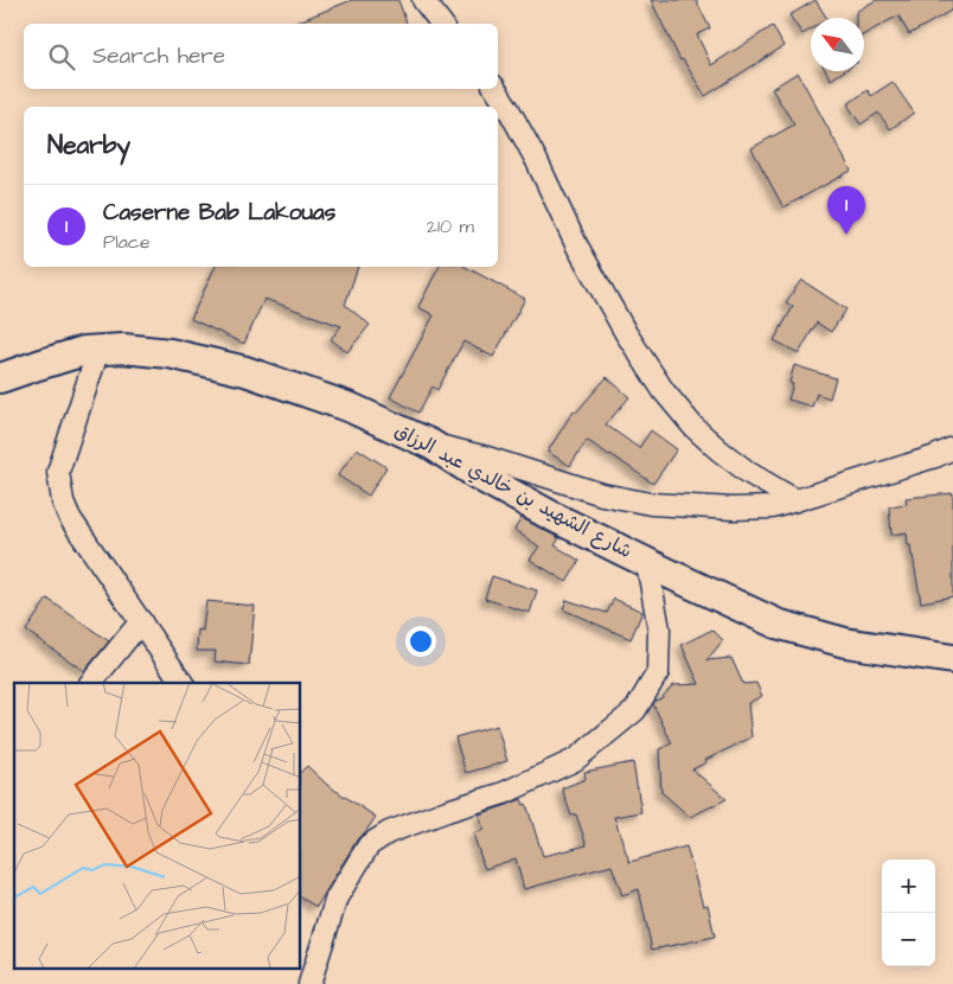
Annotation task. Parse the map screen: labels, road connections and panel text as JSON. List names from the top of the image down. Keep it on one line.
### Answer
{"streets":{"main road":["شارع الشهيد بن خالدي عبد الرزاق"]},"north":"top left","page":{"search":"Search here","heading":"Nearby","list":[{"mark":"1","name":"Caserne Bab Lakouas","note":"Place","value":"210 m"}],"pins":"1","map_buttons":["+","−"]}}
